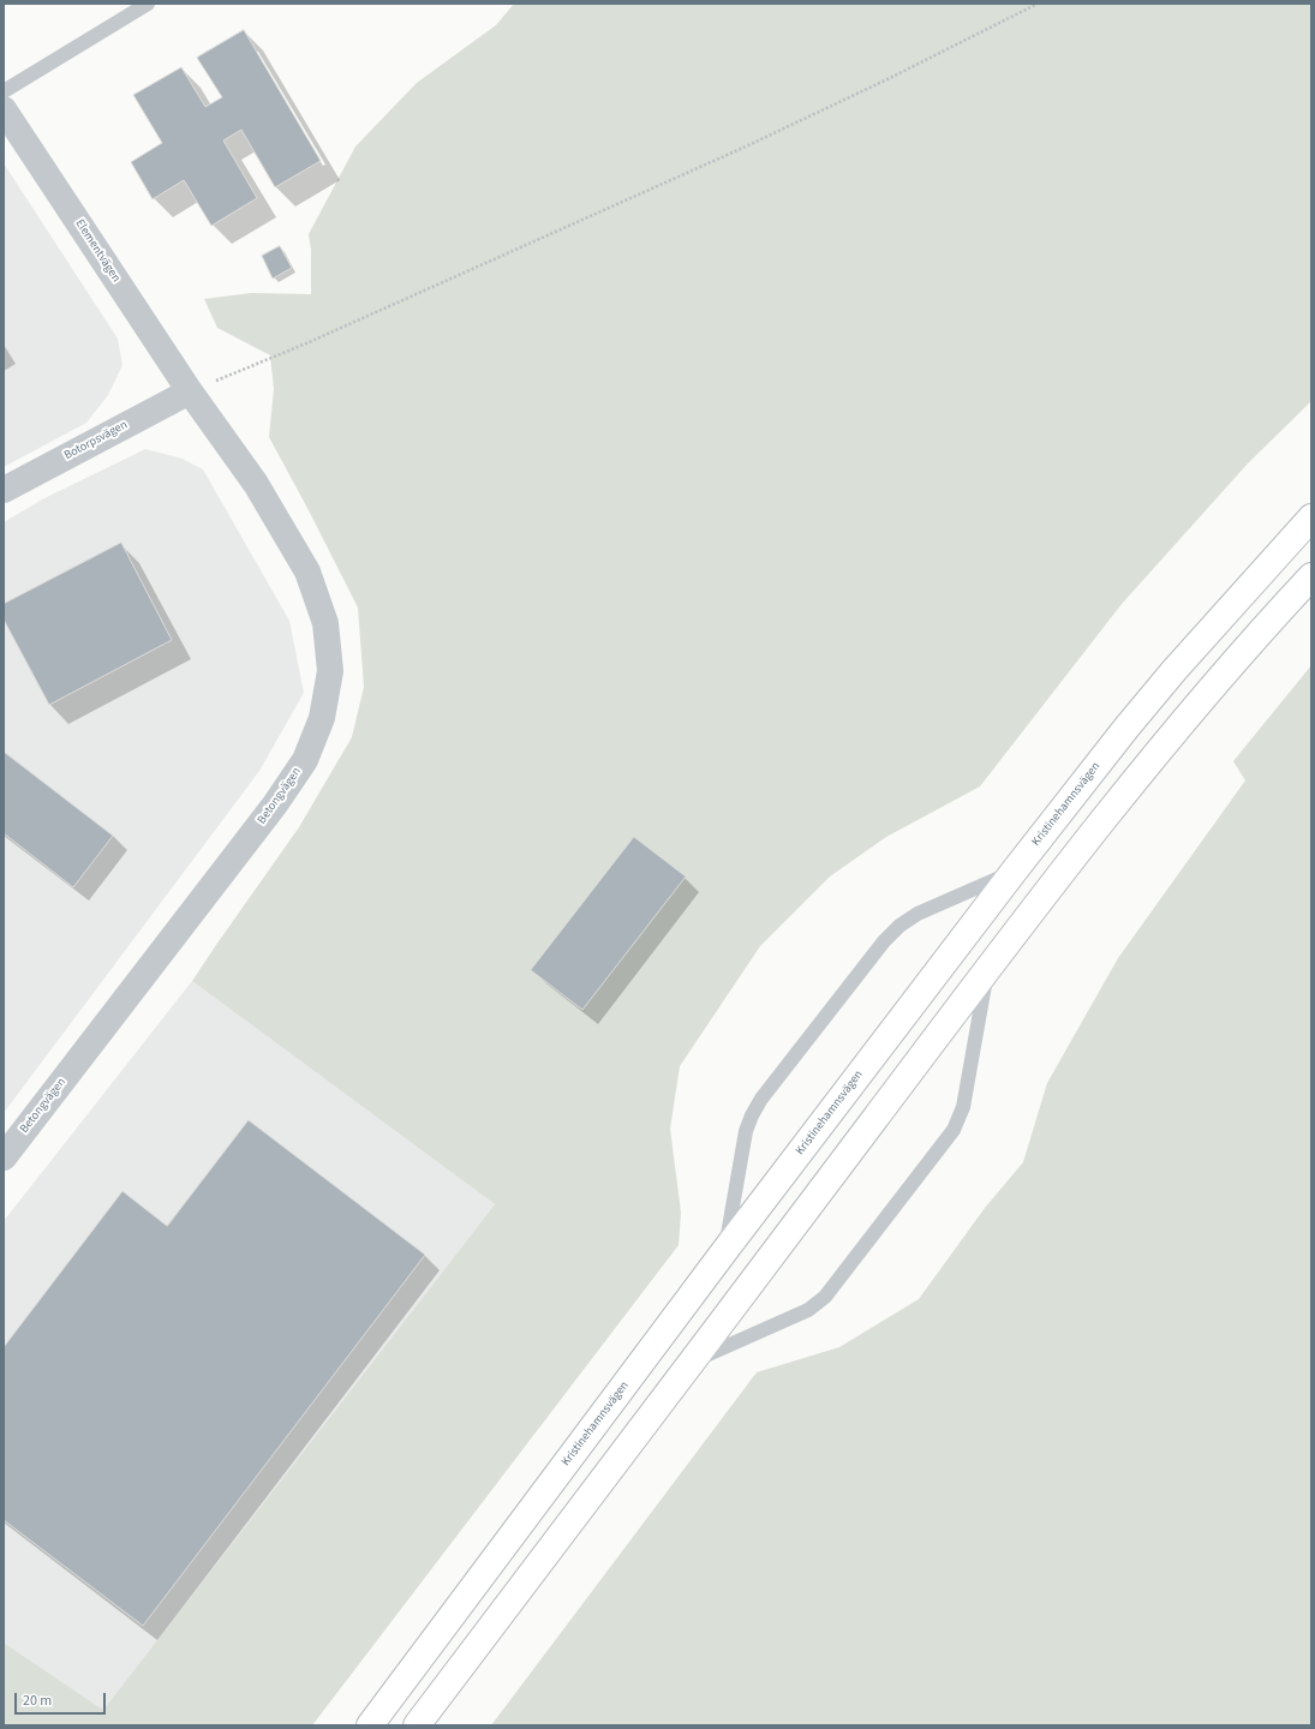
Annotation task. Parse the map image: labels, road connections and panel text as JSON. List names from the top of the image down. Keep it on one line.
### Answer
{"streets":{"highway":["Kristinehamnsvägen"],"street":["Elementvägen","Botorpsvägen","Betongvägen"]},"crossings":[["Elementvägen","Botorpsvägen"],["Elementvägen","Betongvägen"],["Botorpsvägen","Betongvägen"]],"scale_bar":"20 m"}
